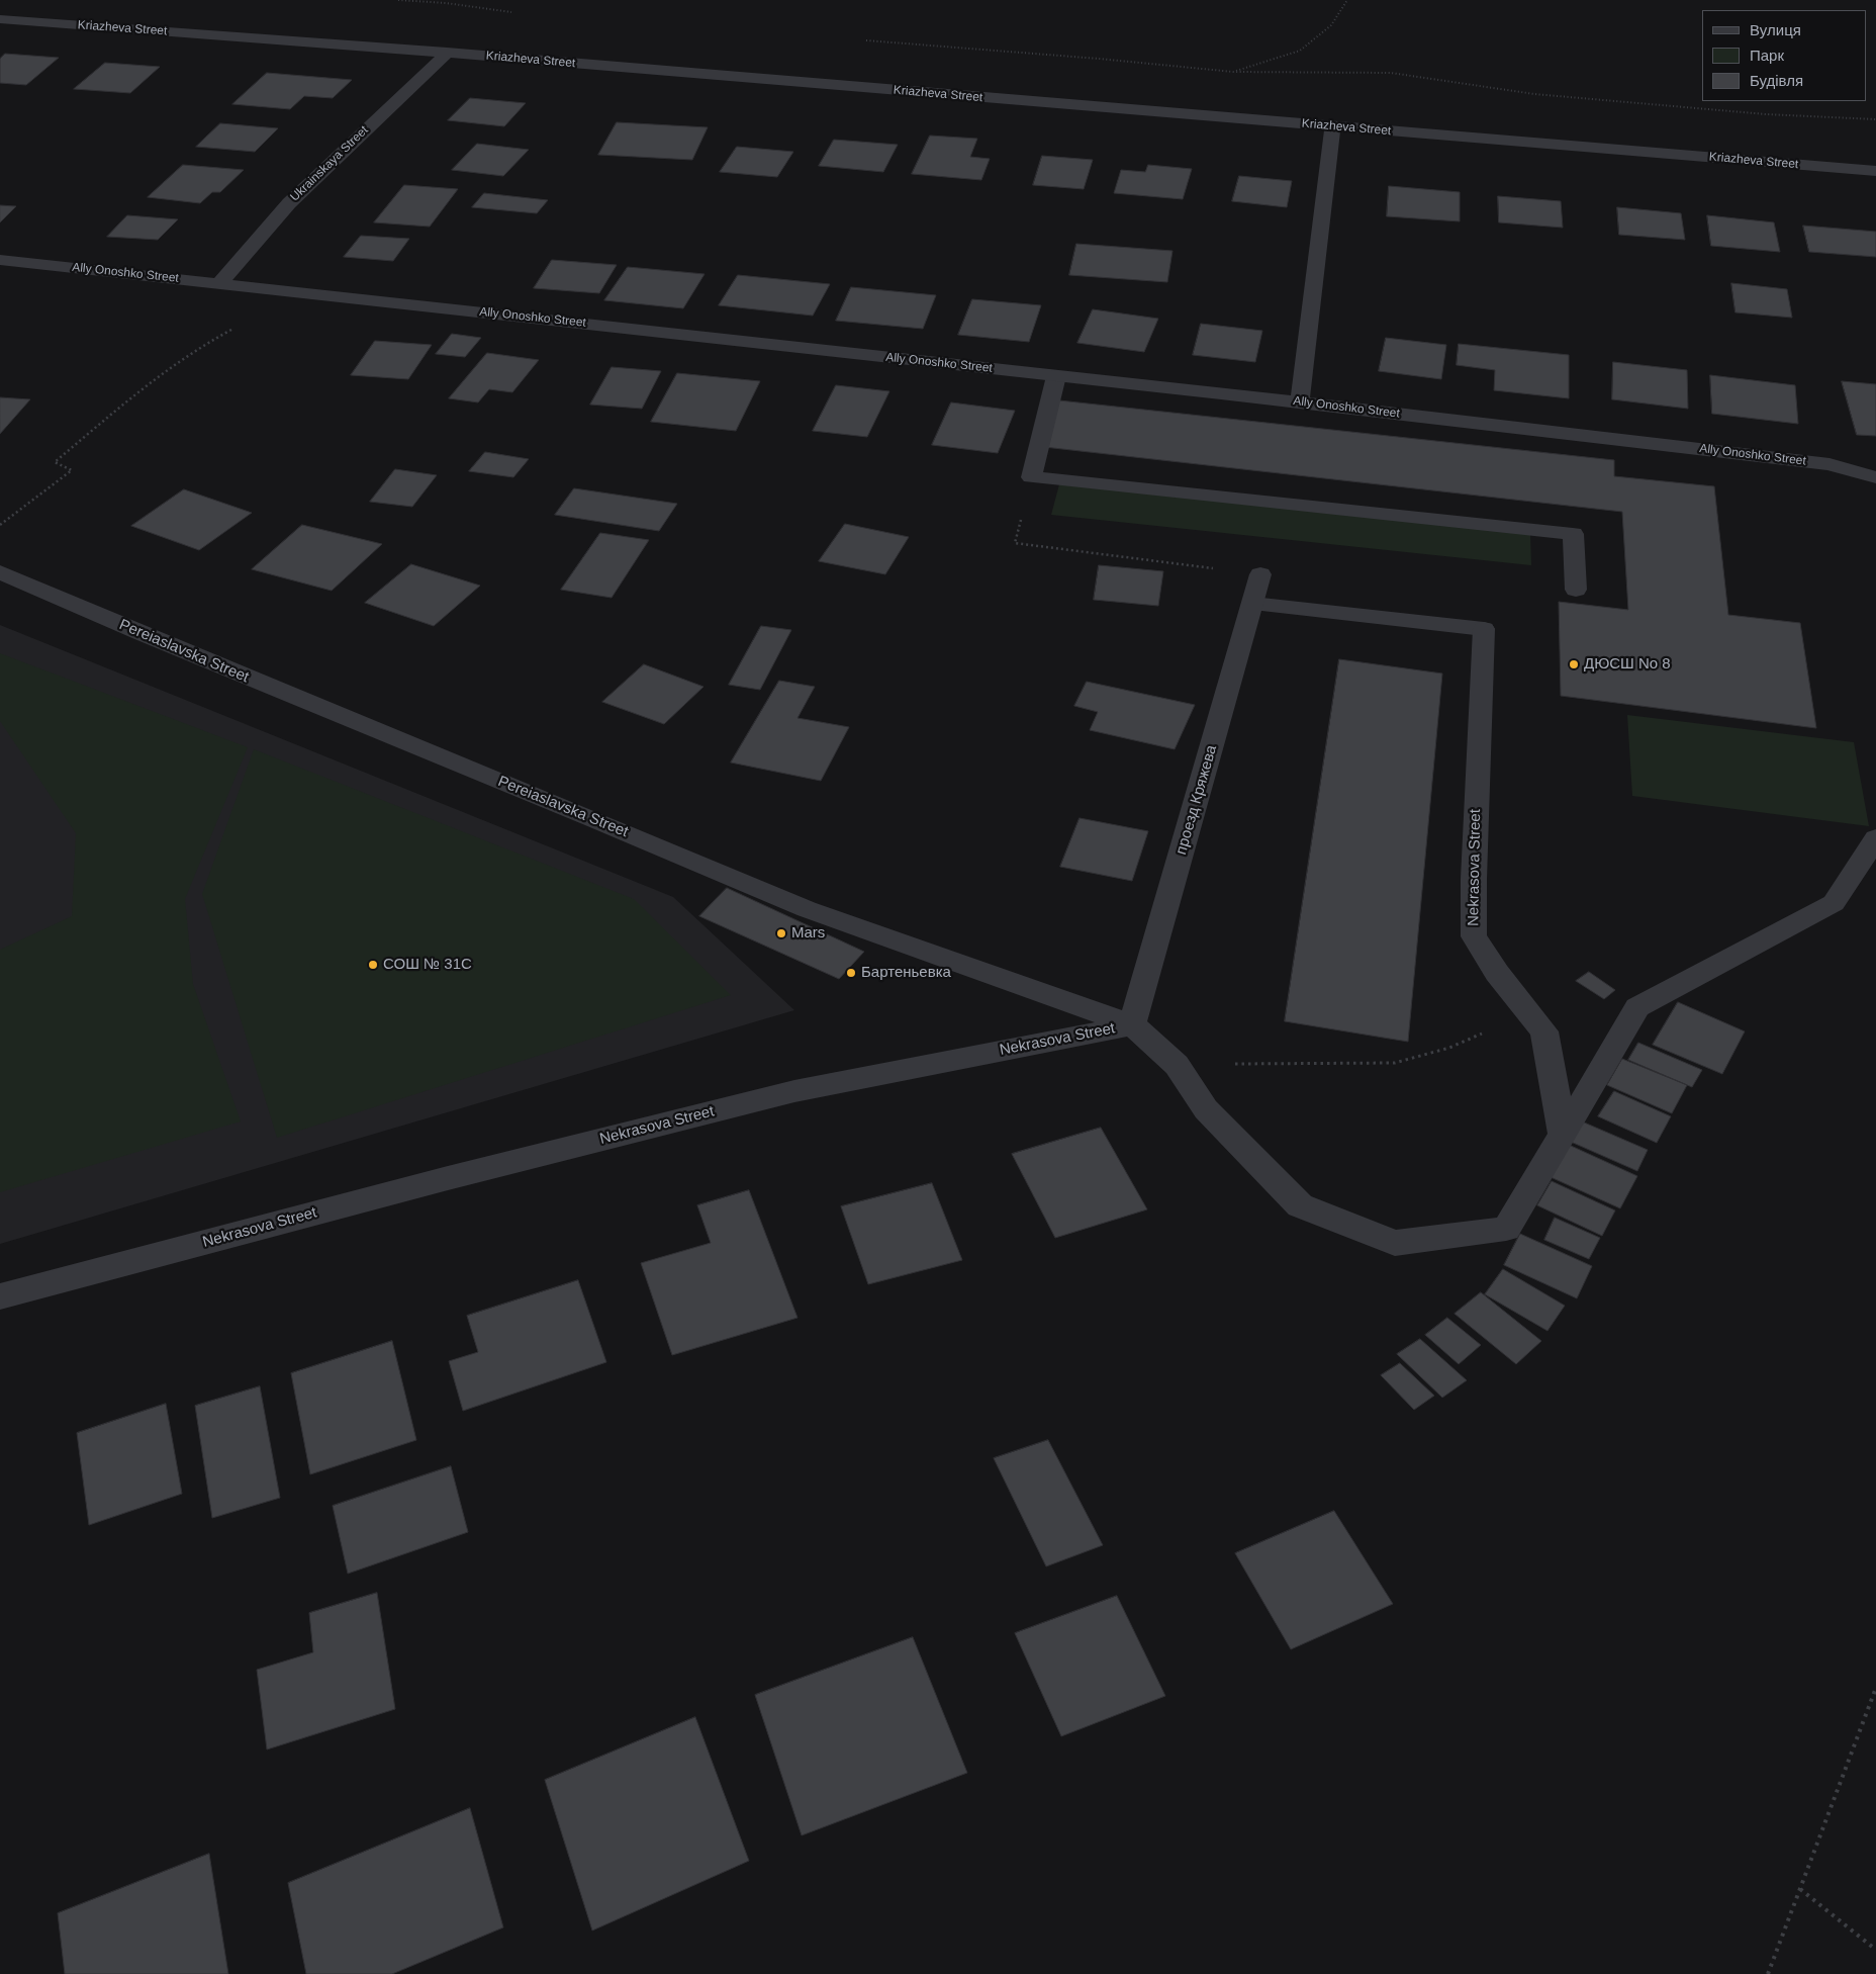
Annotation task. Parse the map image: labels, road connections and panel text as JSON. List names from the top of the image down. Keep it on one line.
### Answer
{"streets":{"street":["Kriazheva Street","Ukrainskaya Street","Ally Onoshko Street","Pereiaslavska Street","проезд Кряжева","Nekrasova Street"]},"crossings":[["Kriazheva Street","Ukrainskaya Street"],["Ukrainskaya Street","Ally Onoshko Street"],["Pereiaslavska Street","проезд Кряжева"],["Pereiaslavska Street","Nekrasova Street"],["проезд Кряжева","Nekrasova Street"]],"places":["ДЮСШ No 8","Mars","СОШ № 31С","Бартеньевка"],"legend":["Вулиця","Парк","Будівля"]}
